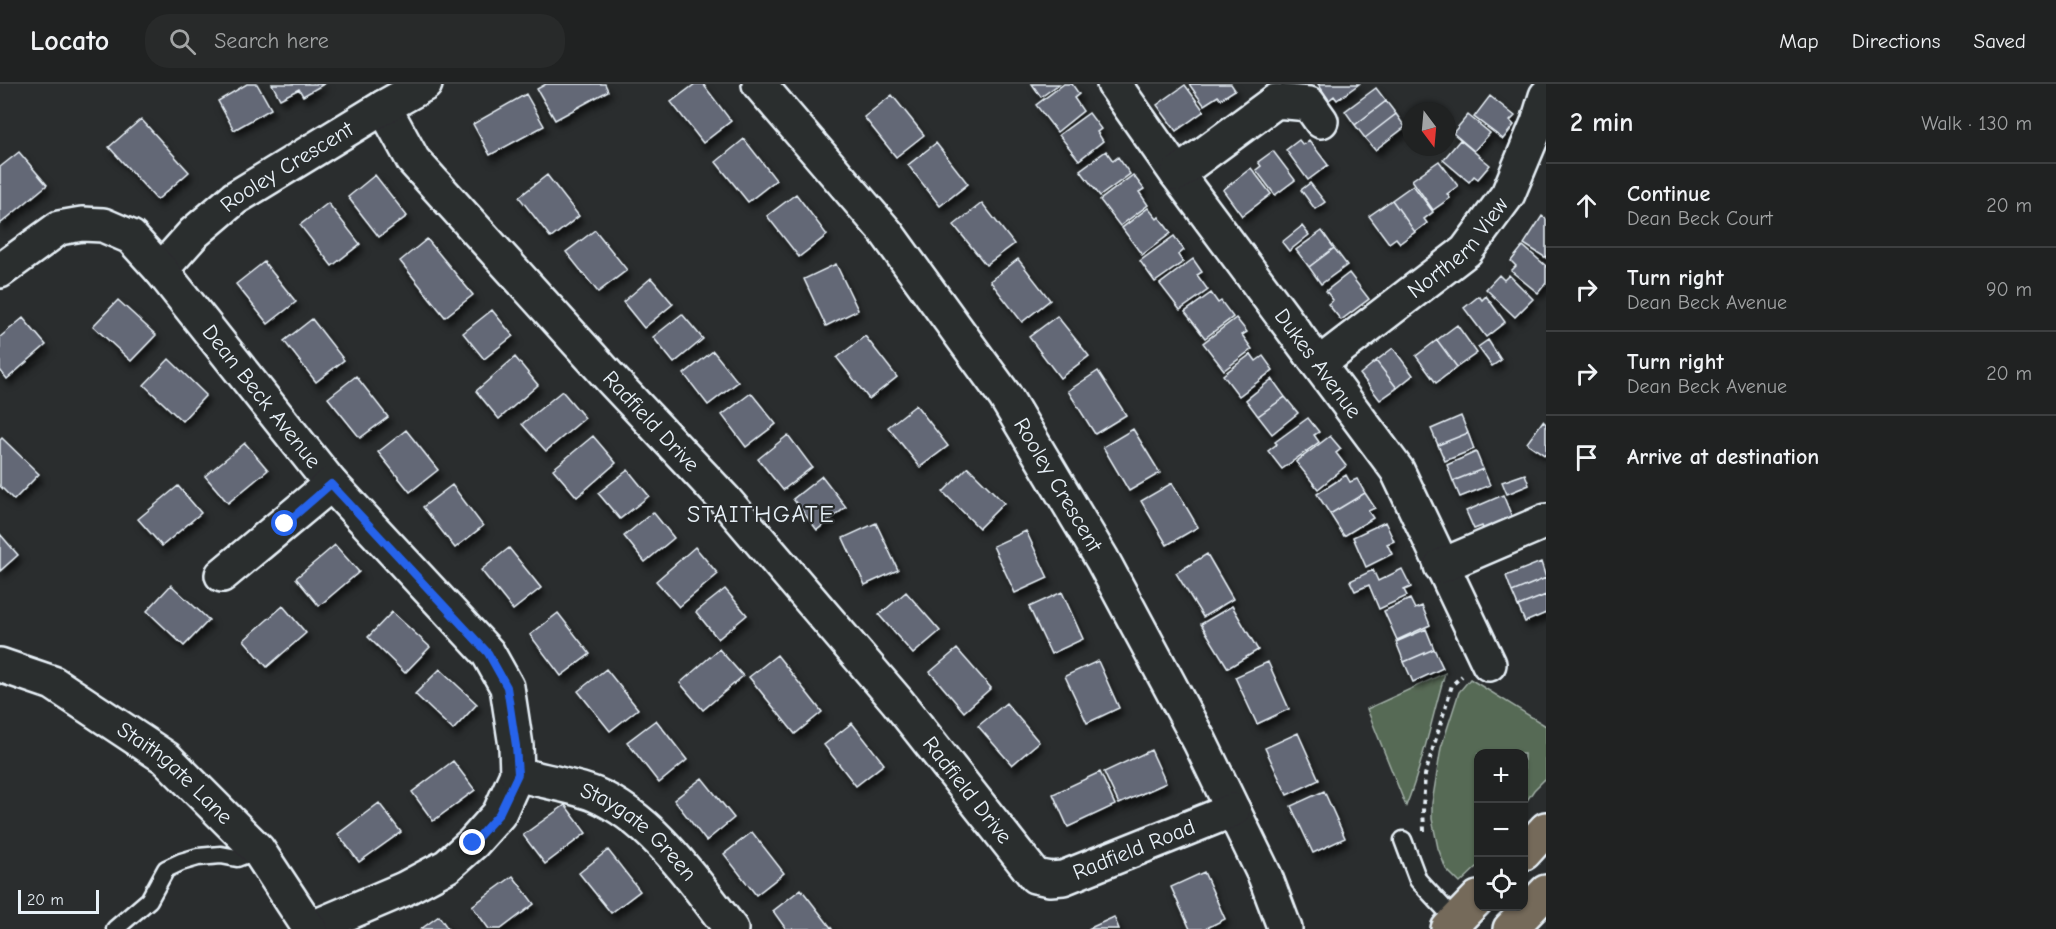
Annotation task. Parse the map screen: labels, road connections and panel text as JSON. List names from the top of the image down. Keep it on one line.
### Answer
{"streets":{"street":["Rooley Crescent","Northern View","Dukes Avenue","Dean Beck Avenue","Radfield Drive","Staithgate Lane","Staygate Green","Radfield Road"]},"crossings":[["Rooley Crescent","Dean Beck Avenue"],["Rooley Crescent","Radfield Drive"],["Rooley Crescent","Radfield Road"],["Northern View","Dukes Avenue"],["Dean Beck Avenue","Staithgate Lane"],["Dean Beck Avenue","Staygate Green"],["Radfield Drive","Radfield Road"]],"districts":["STAITHGATE"],"scale_bar":"20 m","north":"bottom","page":{"header":"Locato","search":"Search here","nav":["Map","Directions","Saved"],"heading":["2 min","Walk · 130 m"],"list":[["Continue","Dean Beck Court","20 m"],["Turn right","Dean Beck Avenue","90 m"],["Turn right","Dean Beck Avenue","20 m"],"Arrive at destination"],"map_buttons":["+","−"],"scale":"20 m"}}
